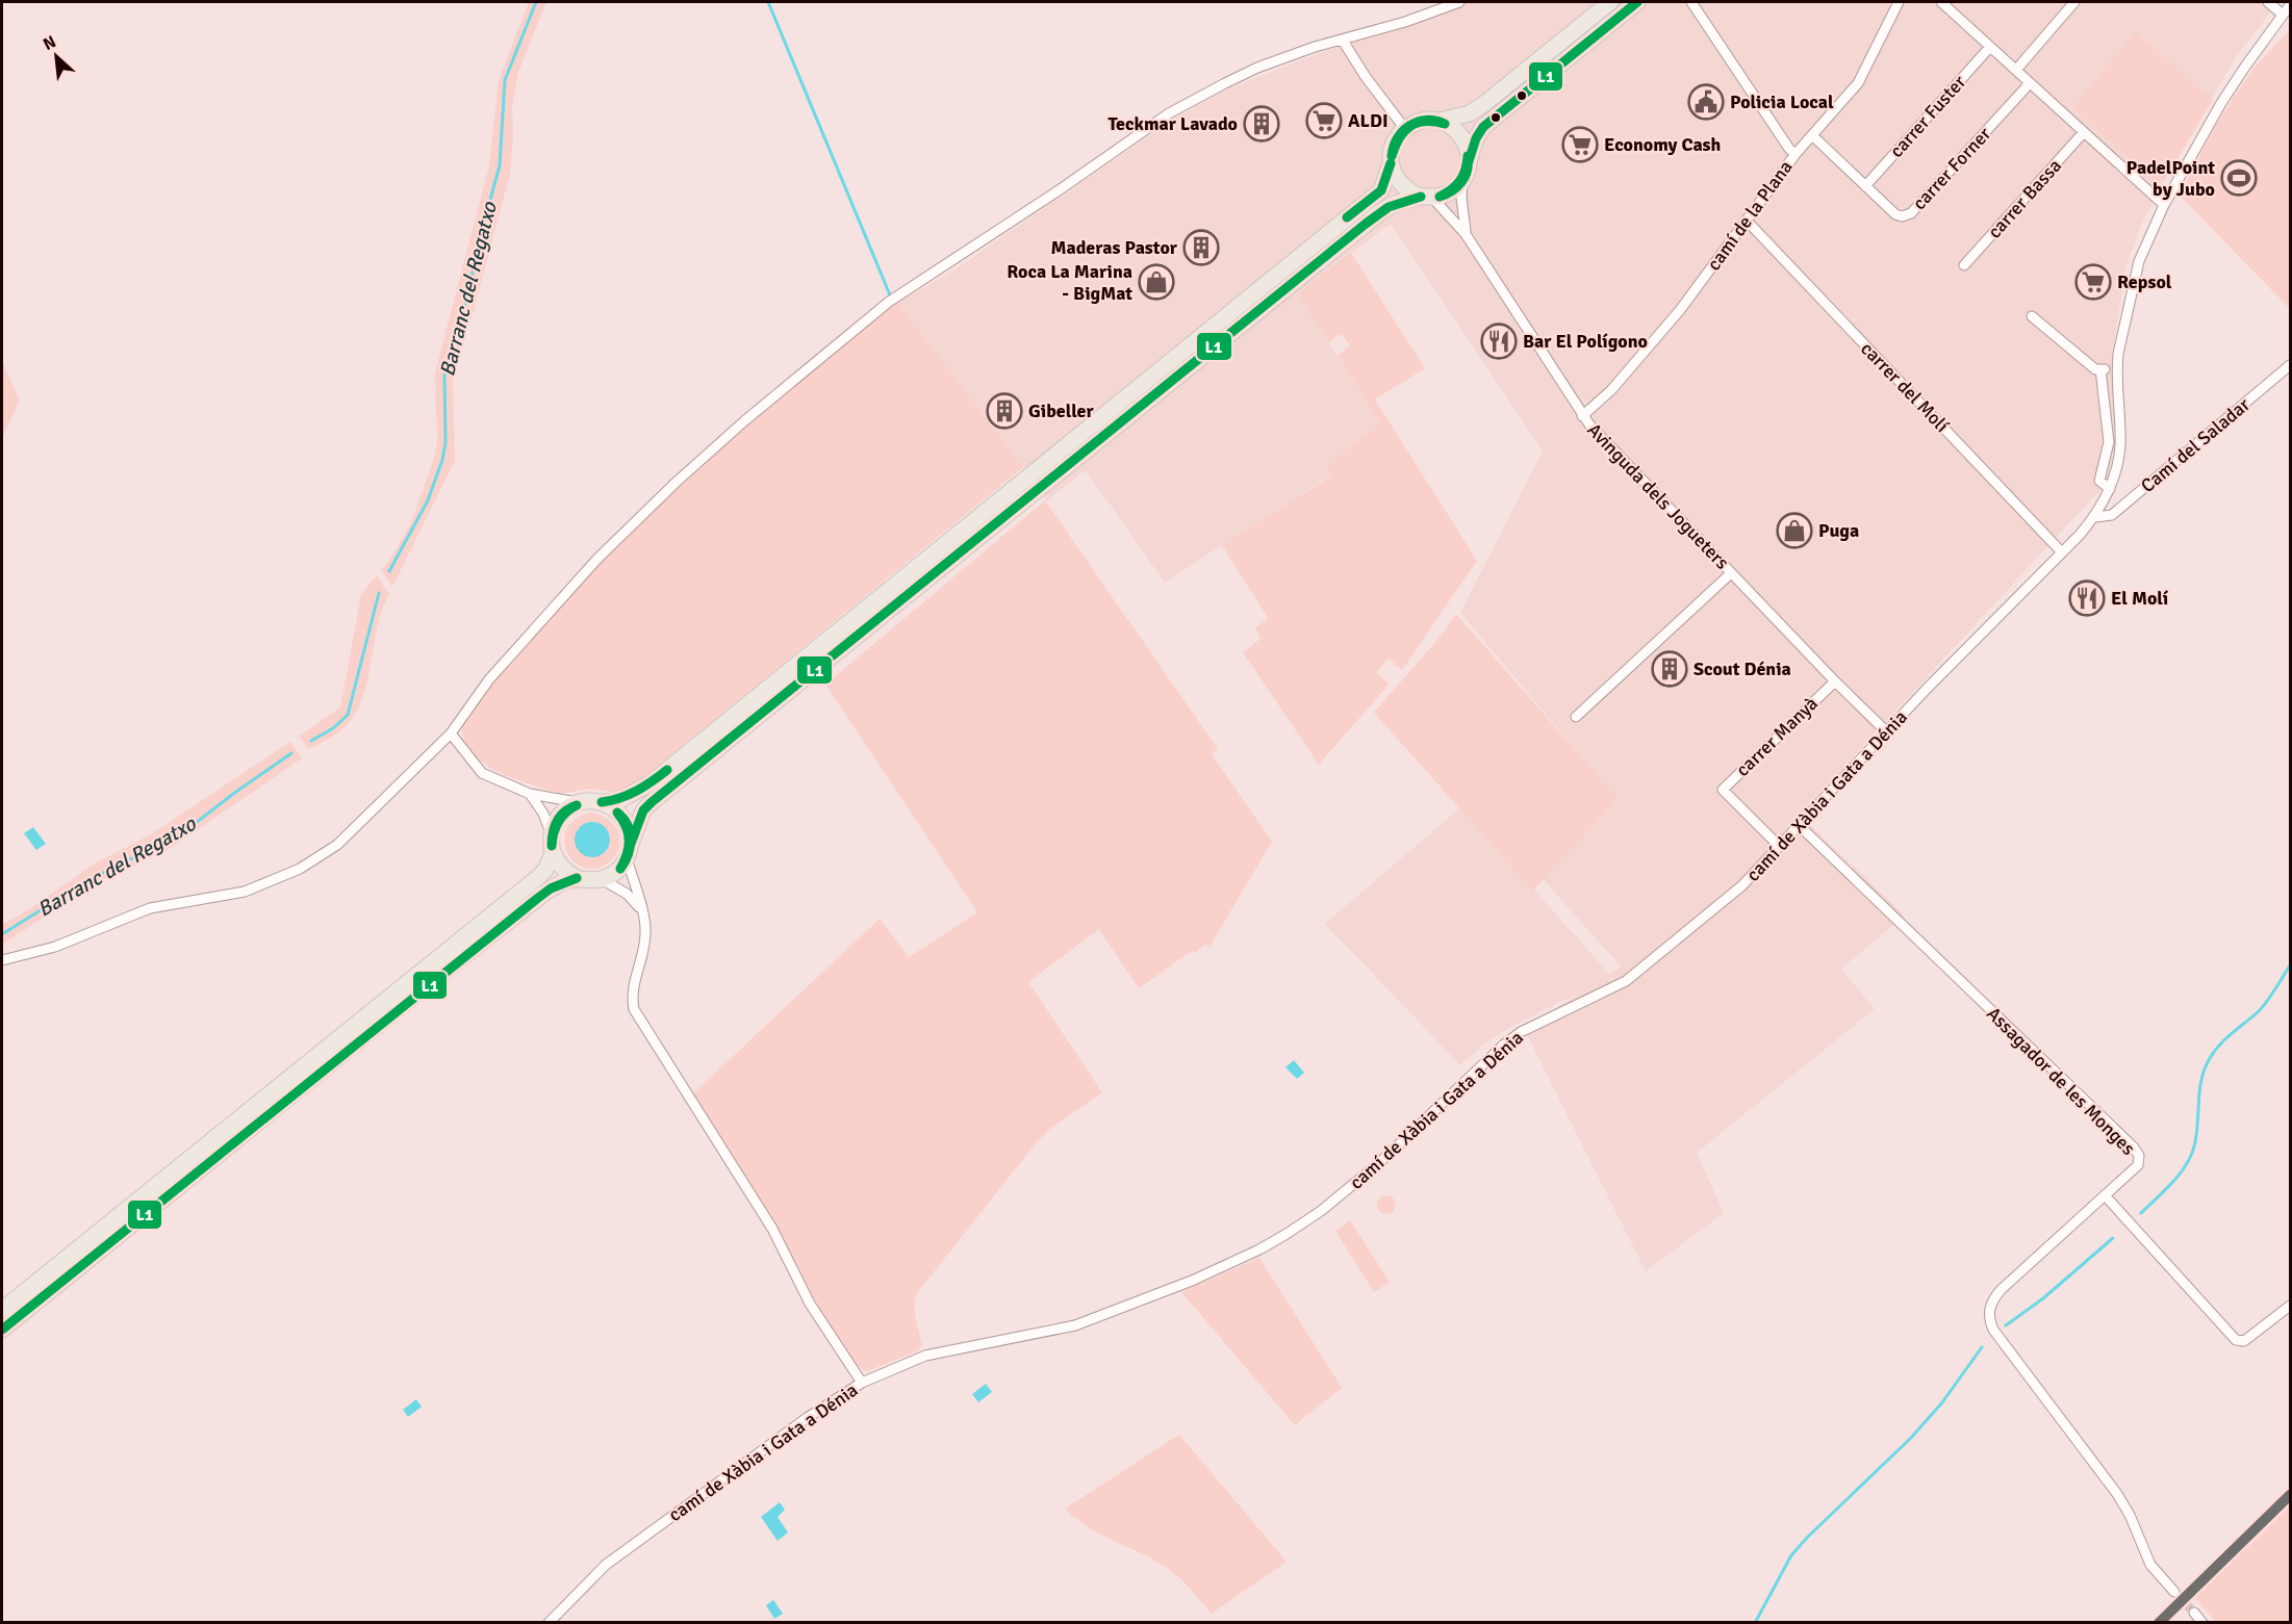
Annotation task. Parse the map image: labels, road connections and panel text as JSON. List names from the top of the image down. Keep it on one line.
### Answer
{"streets":{"street":["carrer Fuster","carrer Forner","carrer Bassa","camí de la Plana","carrer del Molí","Camí del Saladar","Avinguda dels Jogueters","carrer Manyà","camí de Xàbia i Gata a Dénia","Assagador de les Monges"]},"crossings":[["carrer Fuster","carrer Forner"],["carrer Forner","camí de la Plana"],["camí de la Plana","carrer del Molí"],["camí de la Plana","Avinguda dels Jogueters"],["carrer del Molí","camí de Xàbia i Gata a Dénia"],["Camí del Saladar","camí de Xàbia i Gata a Dénia"],["Avinguda dels Jogueters","carrer Manyà"],["Avinguda dels Jogueters","camí de Xàbia i Gata a Dénia"],["carrer Manyà","camí de Xàbia i Gata a Dénia"],["camí de Xàbia i Gata a Dénia","Assagador de les Monges"]],"water":["Barranc del Regatxo"],"places":{"public building":["Policia Local"],"supermarket":["ALDI","Economy Cash","Repsol"],"building":["Teckmar Lavado","Maderas Pastor","Gibeller","Scout Dénia"],"sports":["PadelPoint by Jubo"],"shop":["Roca La Marina - BigMat","Puga"],"restaurant":["Bar El Polígono","El Molí"]},"lines":["transit line L1"],"north":"top left"}
